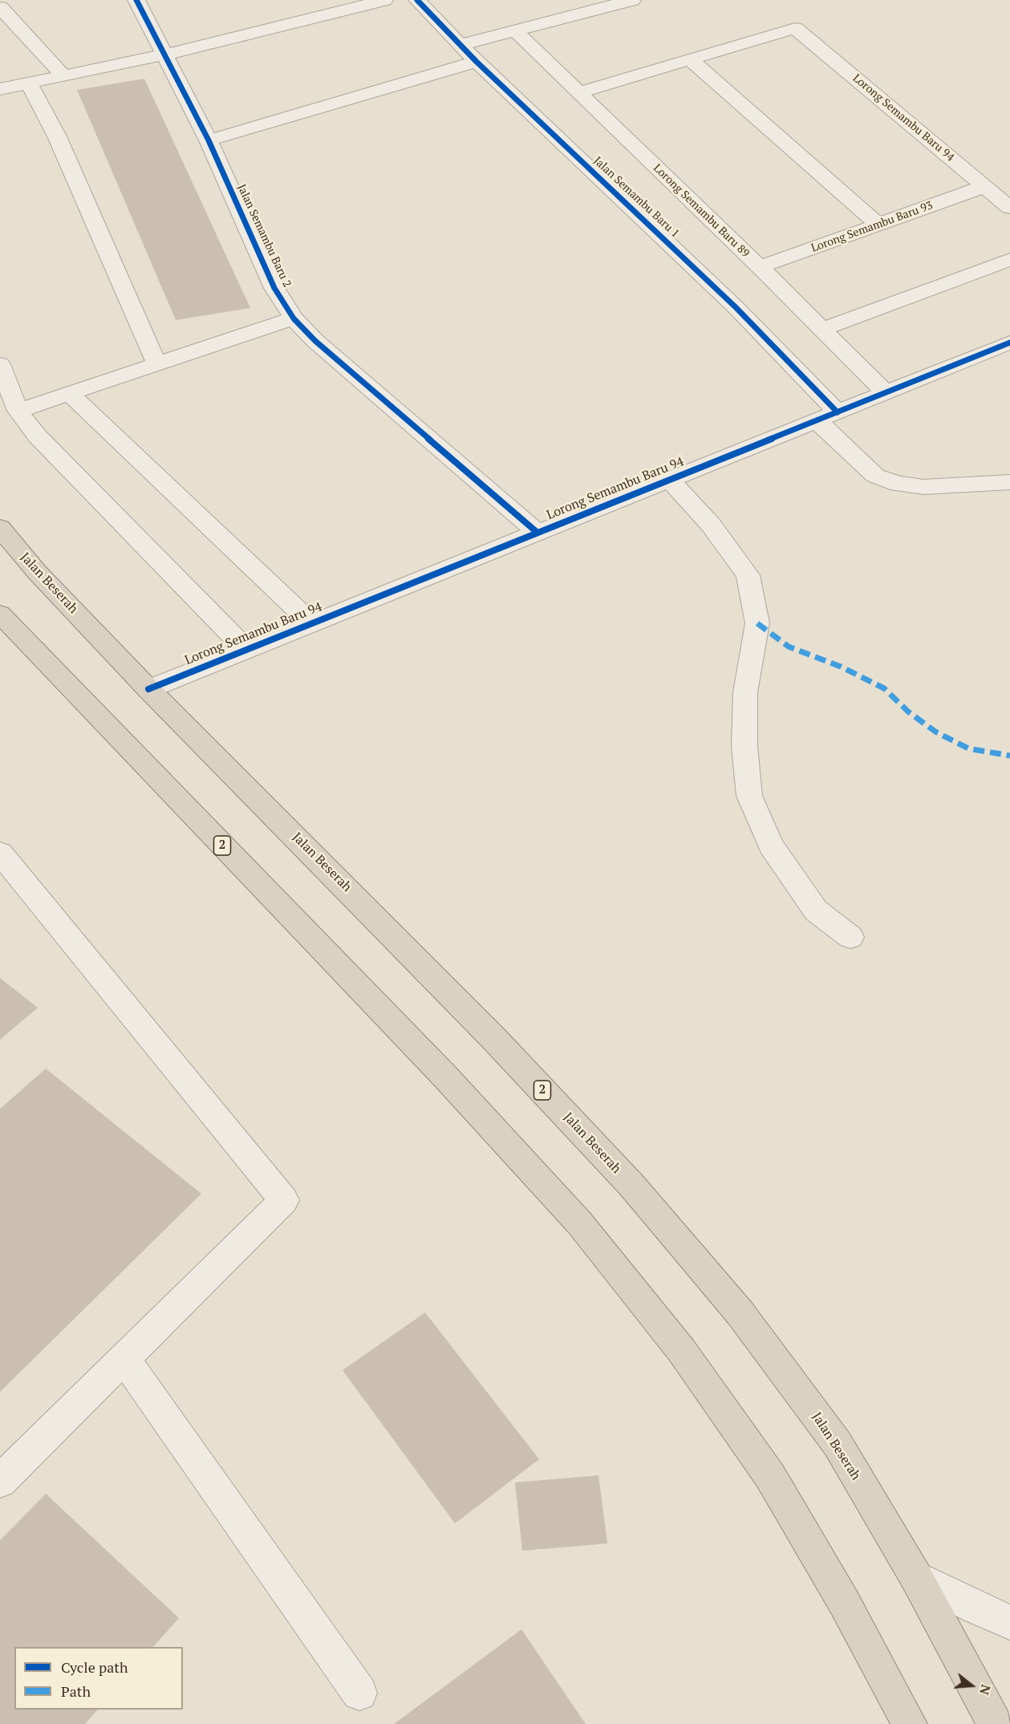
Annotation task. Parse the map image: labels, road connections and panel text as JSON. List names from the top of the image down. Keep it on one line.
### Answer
{"streets":{"highway":["Jalan Beserah","2"],"street":["Lorong Semambu Baru 94","Jalan Semambu Baru 1","Lorong Semambu Baru 89","Lorong Semambu Baru 93","Jalan Semambu Baru 2"]},"crossings":[["Lorong Semambu Baru 94","Jalan Semambu Baru 1"],["Lorong Semambu Baru 94","Lorong Semambu Baru 89"],["Lorong Semambu Baru 94","Lorong Semambu Baru 93"],["Lorong Semambu Baru 94","Jalan Semambu Baru 2"],["Lorong Semambu Baru 94","Jalan Beserah"],["Lorong Semambu Baru 89","Lorong Semambu Baru 93"]],"legend":["Cycle path","Path"],"north":"right"}
